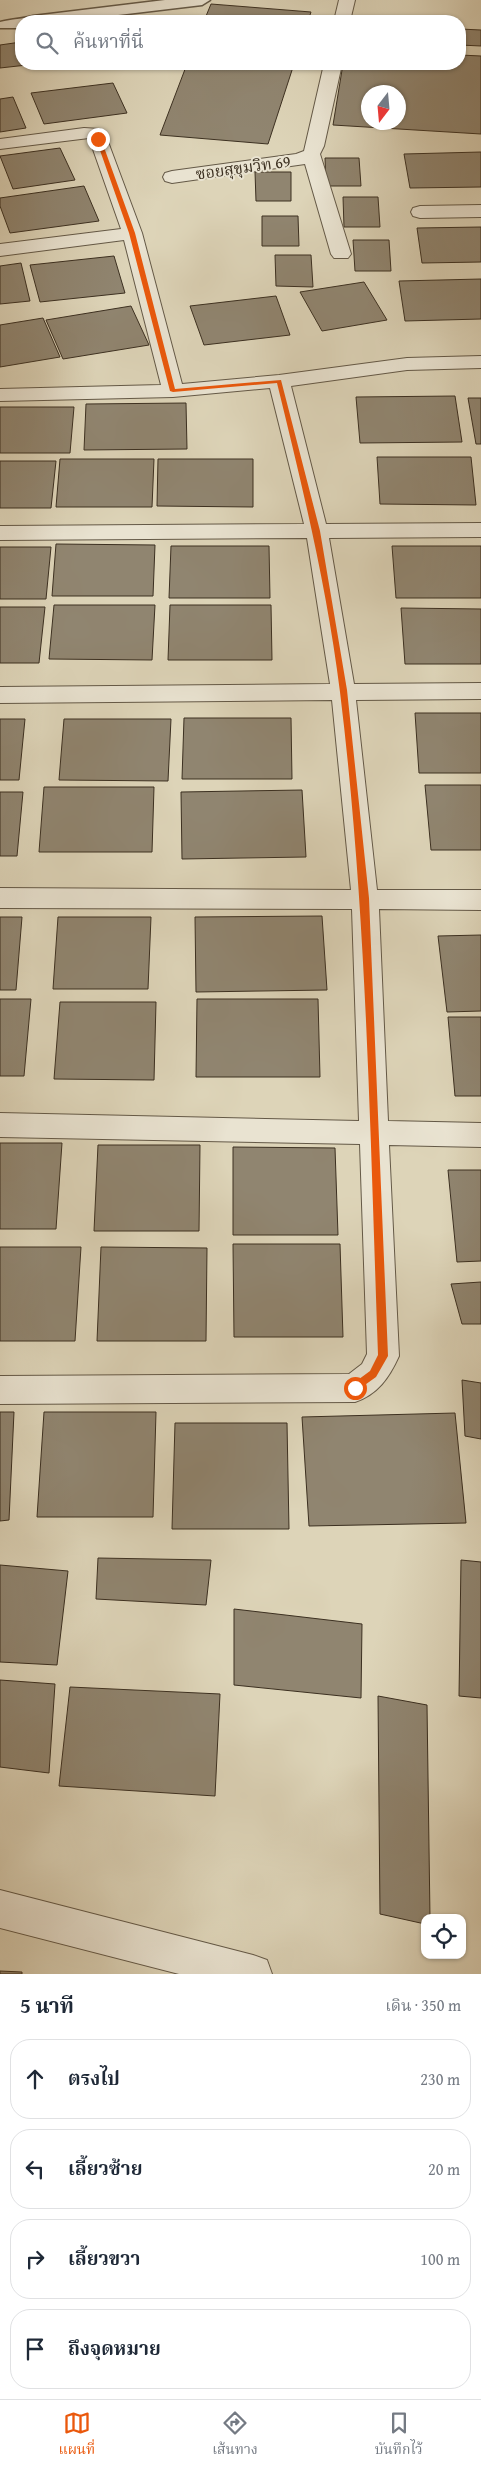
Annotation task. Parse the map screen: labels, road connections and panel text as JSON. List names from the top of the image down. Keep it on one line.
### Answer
{"streets":{"street":["ซอยสุขุมวิท 69"]},"north":"bottom","page":{"search":"ค้นหาที่นี่","heading":["5 นาที","เดิน · 350 m"],"list":[["ตรงไป","230 m"],["เลี้ยวซ้าย","20 m"],["เลี้ยวขวา","100 m"],"ถึงจุดหมาย"],"nav":["แผนที่","เส้นทาง","บันทึกไว้"]}}
